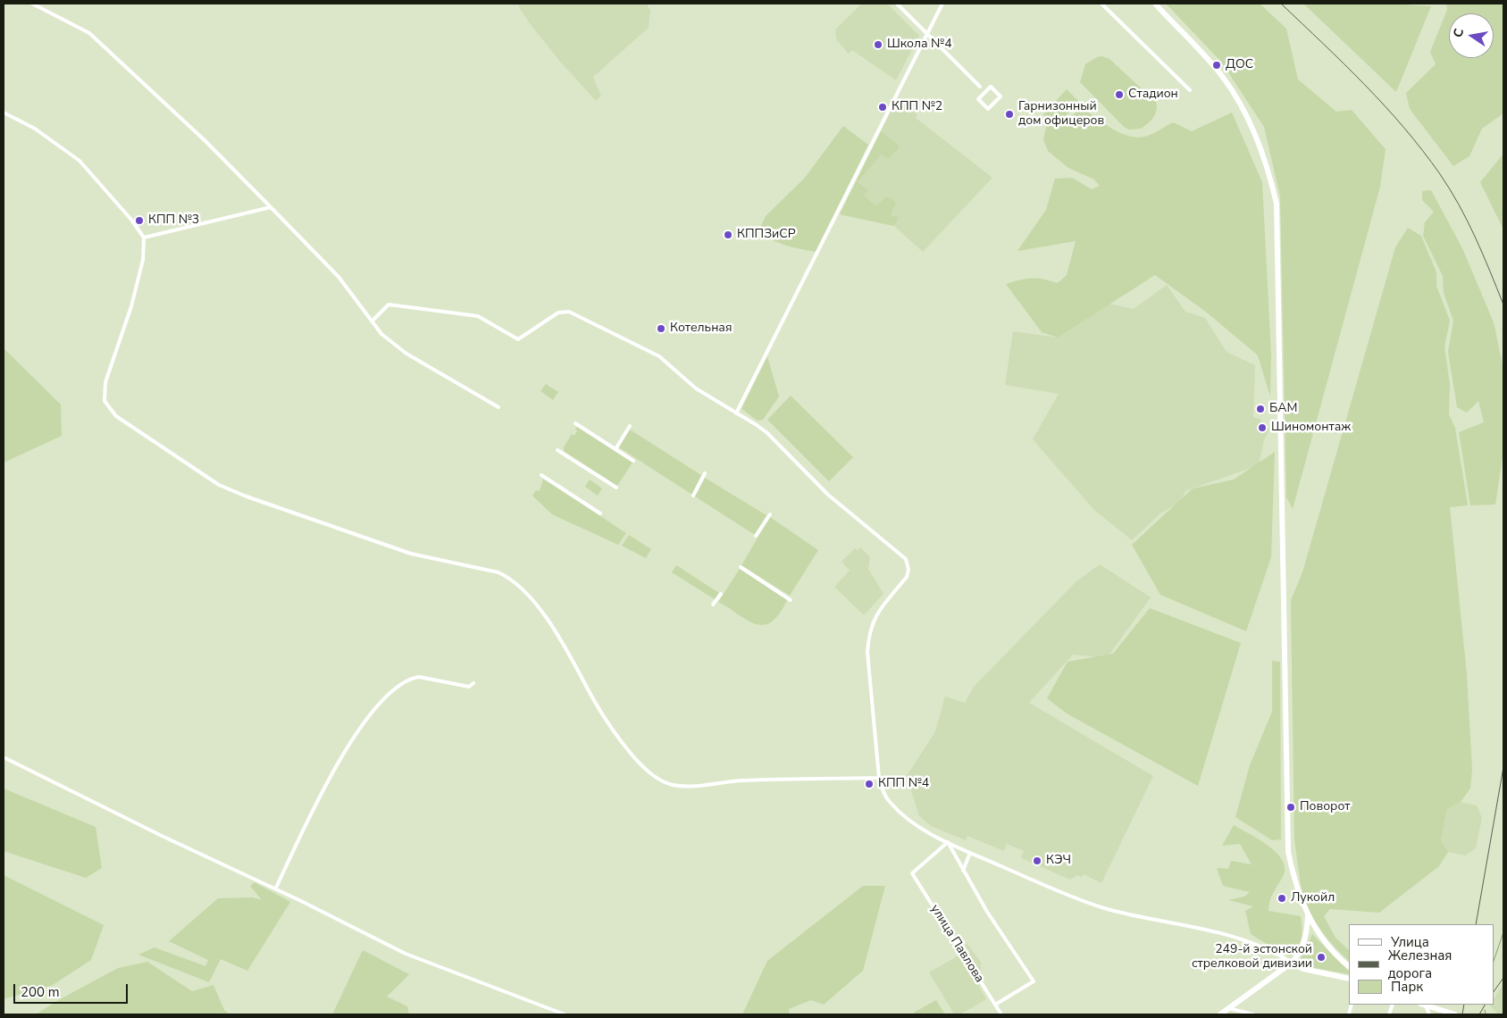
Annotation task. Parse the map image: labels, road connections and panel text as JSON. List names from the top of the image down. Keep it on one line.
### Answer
{"streets":{"street":["улица Павлова"]},"places":["Школа №4","ДОС","Стадион","КПП №2","Гарнизонный дом офицеров","КПП №3","КППЗиСР","Котельная","БАМ","Шиномонтаж","КПП №4","Поворот","КЭЧ","Лукойл","249-й эстонской стрелковой дивизии"],"legend":["Улица","Железная дорога","Парк"],"scale_bar":"200 m","north":"left"}
